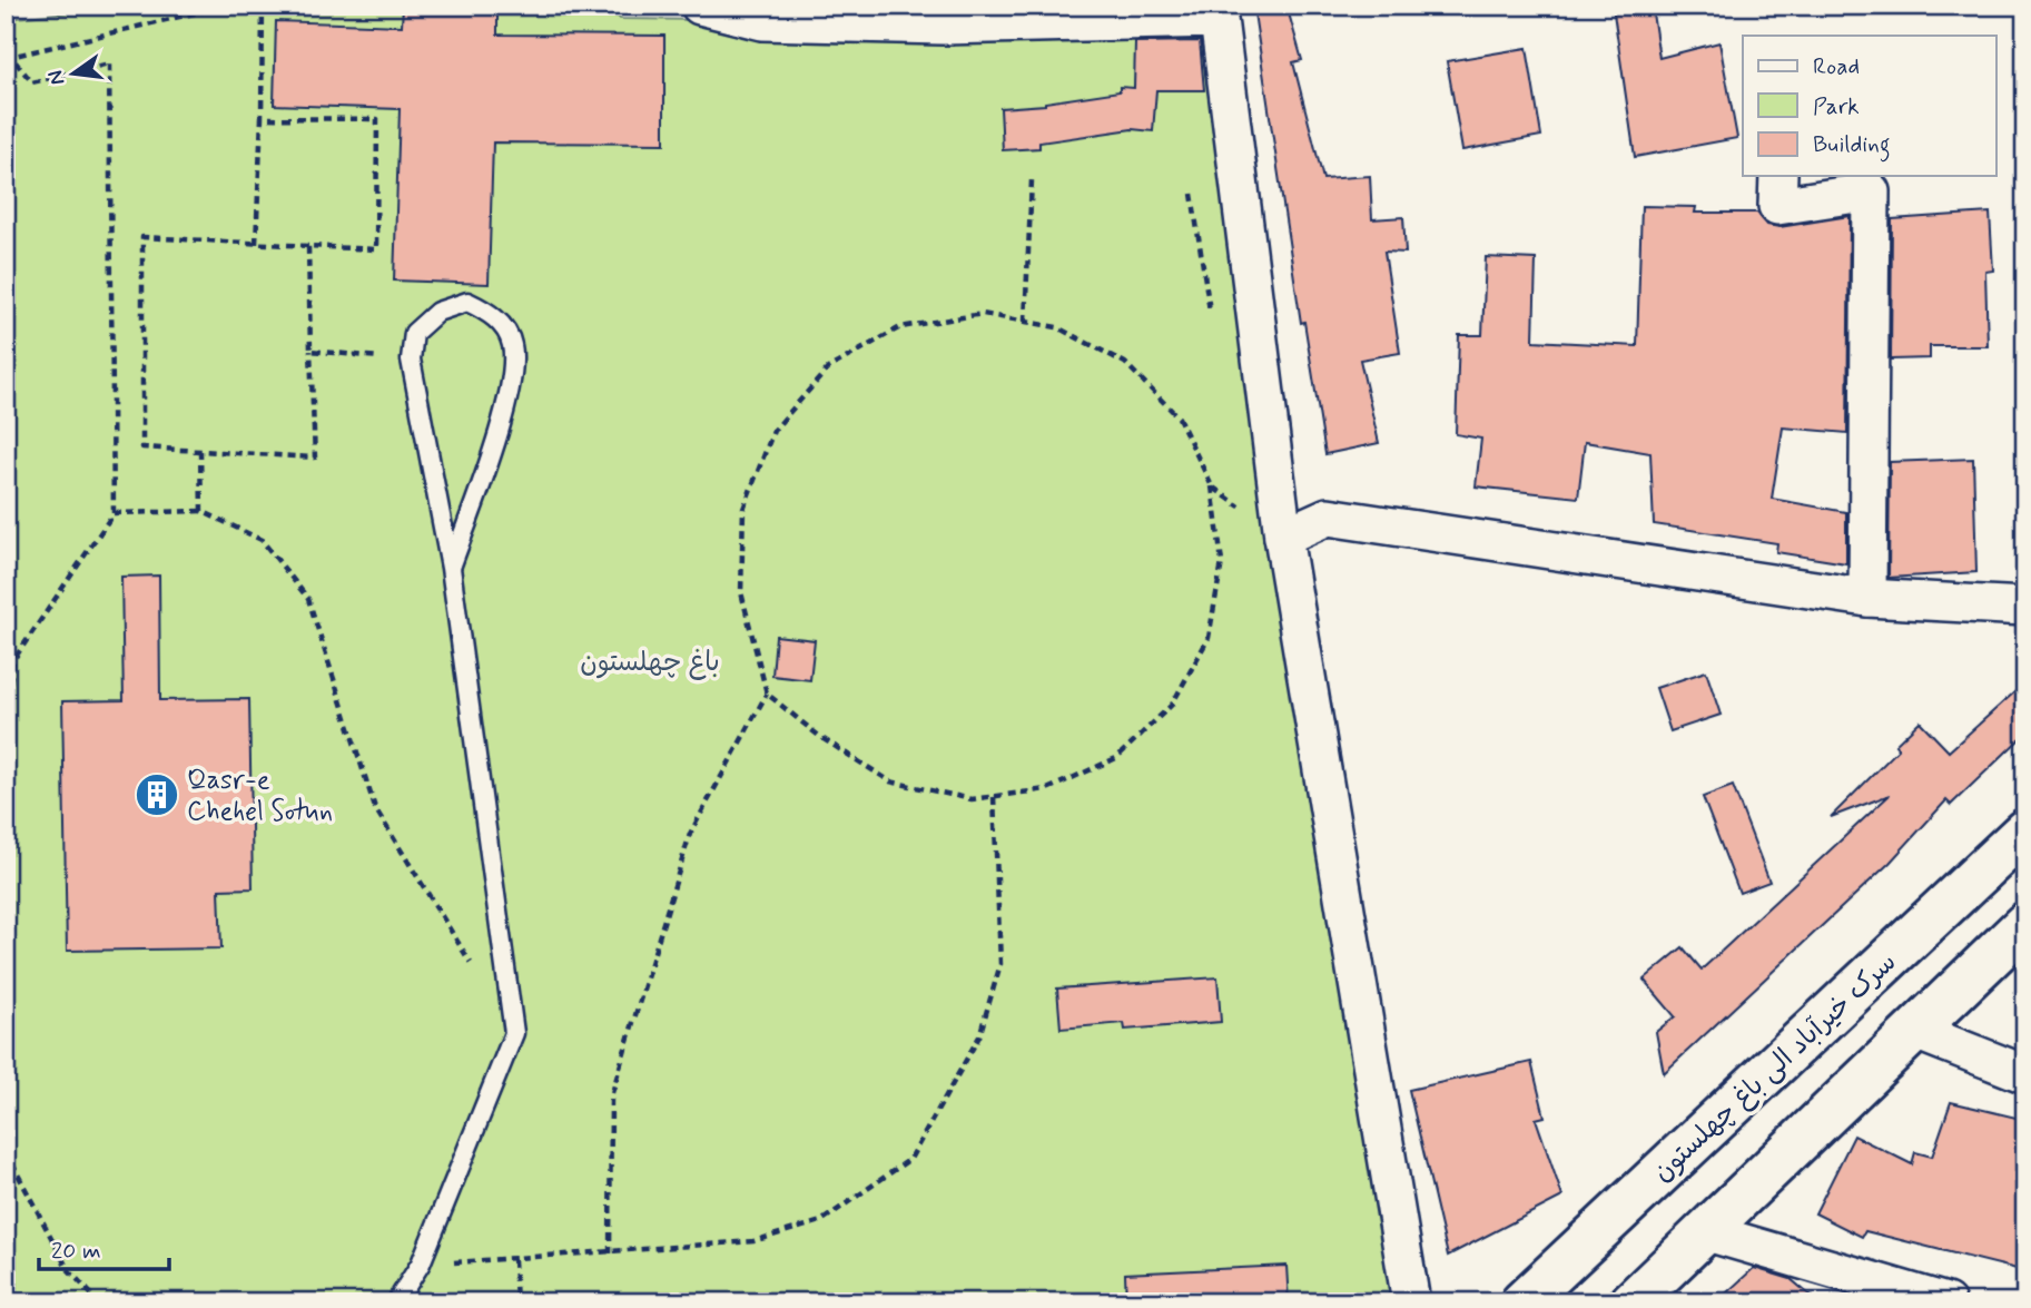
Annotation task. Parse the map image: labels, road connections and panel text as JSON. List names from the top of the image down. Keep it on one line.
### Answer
{"streets":{"main road":["سرک خیرآباد الی باغ چهلستون"]},"parks":["باغ چهلستون"],"places":{"building":["Qasr-e Chehel Sotun"]},"legend":["Road","Park","Building"],"scale_bar":"20 m","north":"left"}
